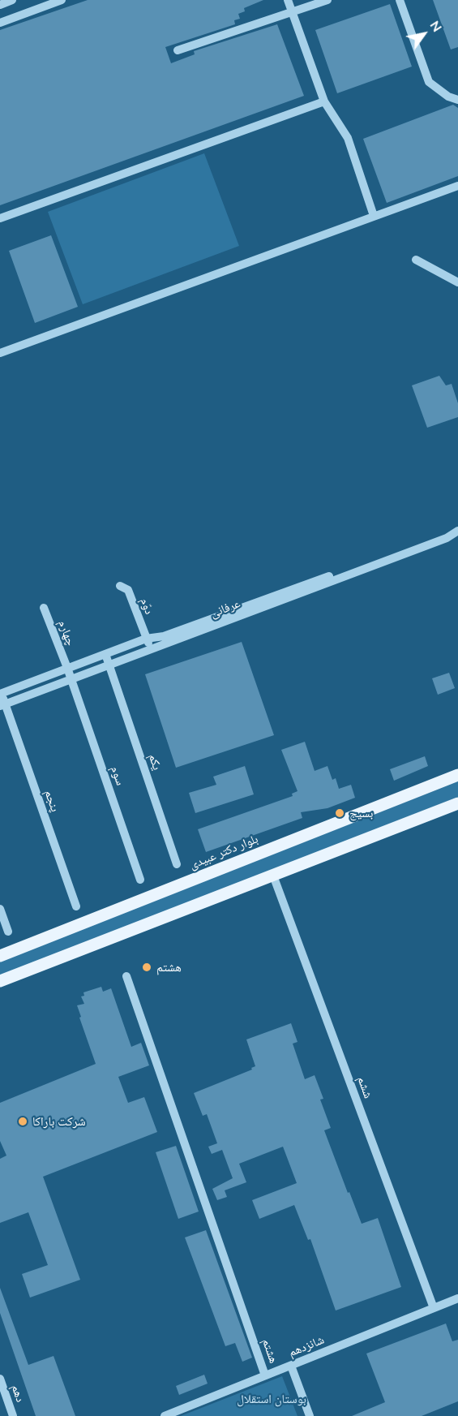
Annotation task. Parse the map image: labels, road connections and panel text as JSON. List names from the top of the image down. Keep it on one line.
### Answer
{"streets":{"main road":["بلوار دکتر عبیدی"],"street":["دوّم","عرفانی","چهارم","یکم","سوم","پنجم","ششم","شانزدهم","هشتم","دهم"]},"crossings":[["دوّم","عرفانی"],["عرفانی","چهارم"],["عرفانی","یکم"],["عرفانی","سوم"],["عرفانی","پنجم"],["چهارم","سوم"],["ششم","شانزدهم"],["شانزدهم","هشتم"]],"parks":["بوستان استقلال"],"places":["بسیج","هشتم","شرکت باراکا"],"north":"top right"}
